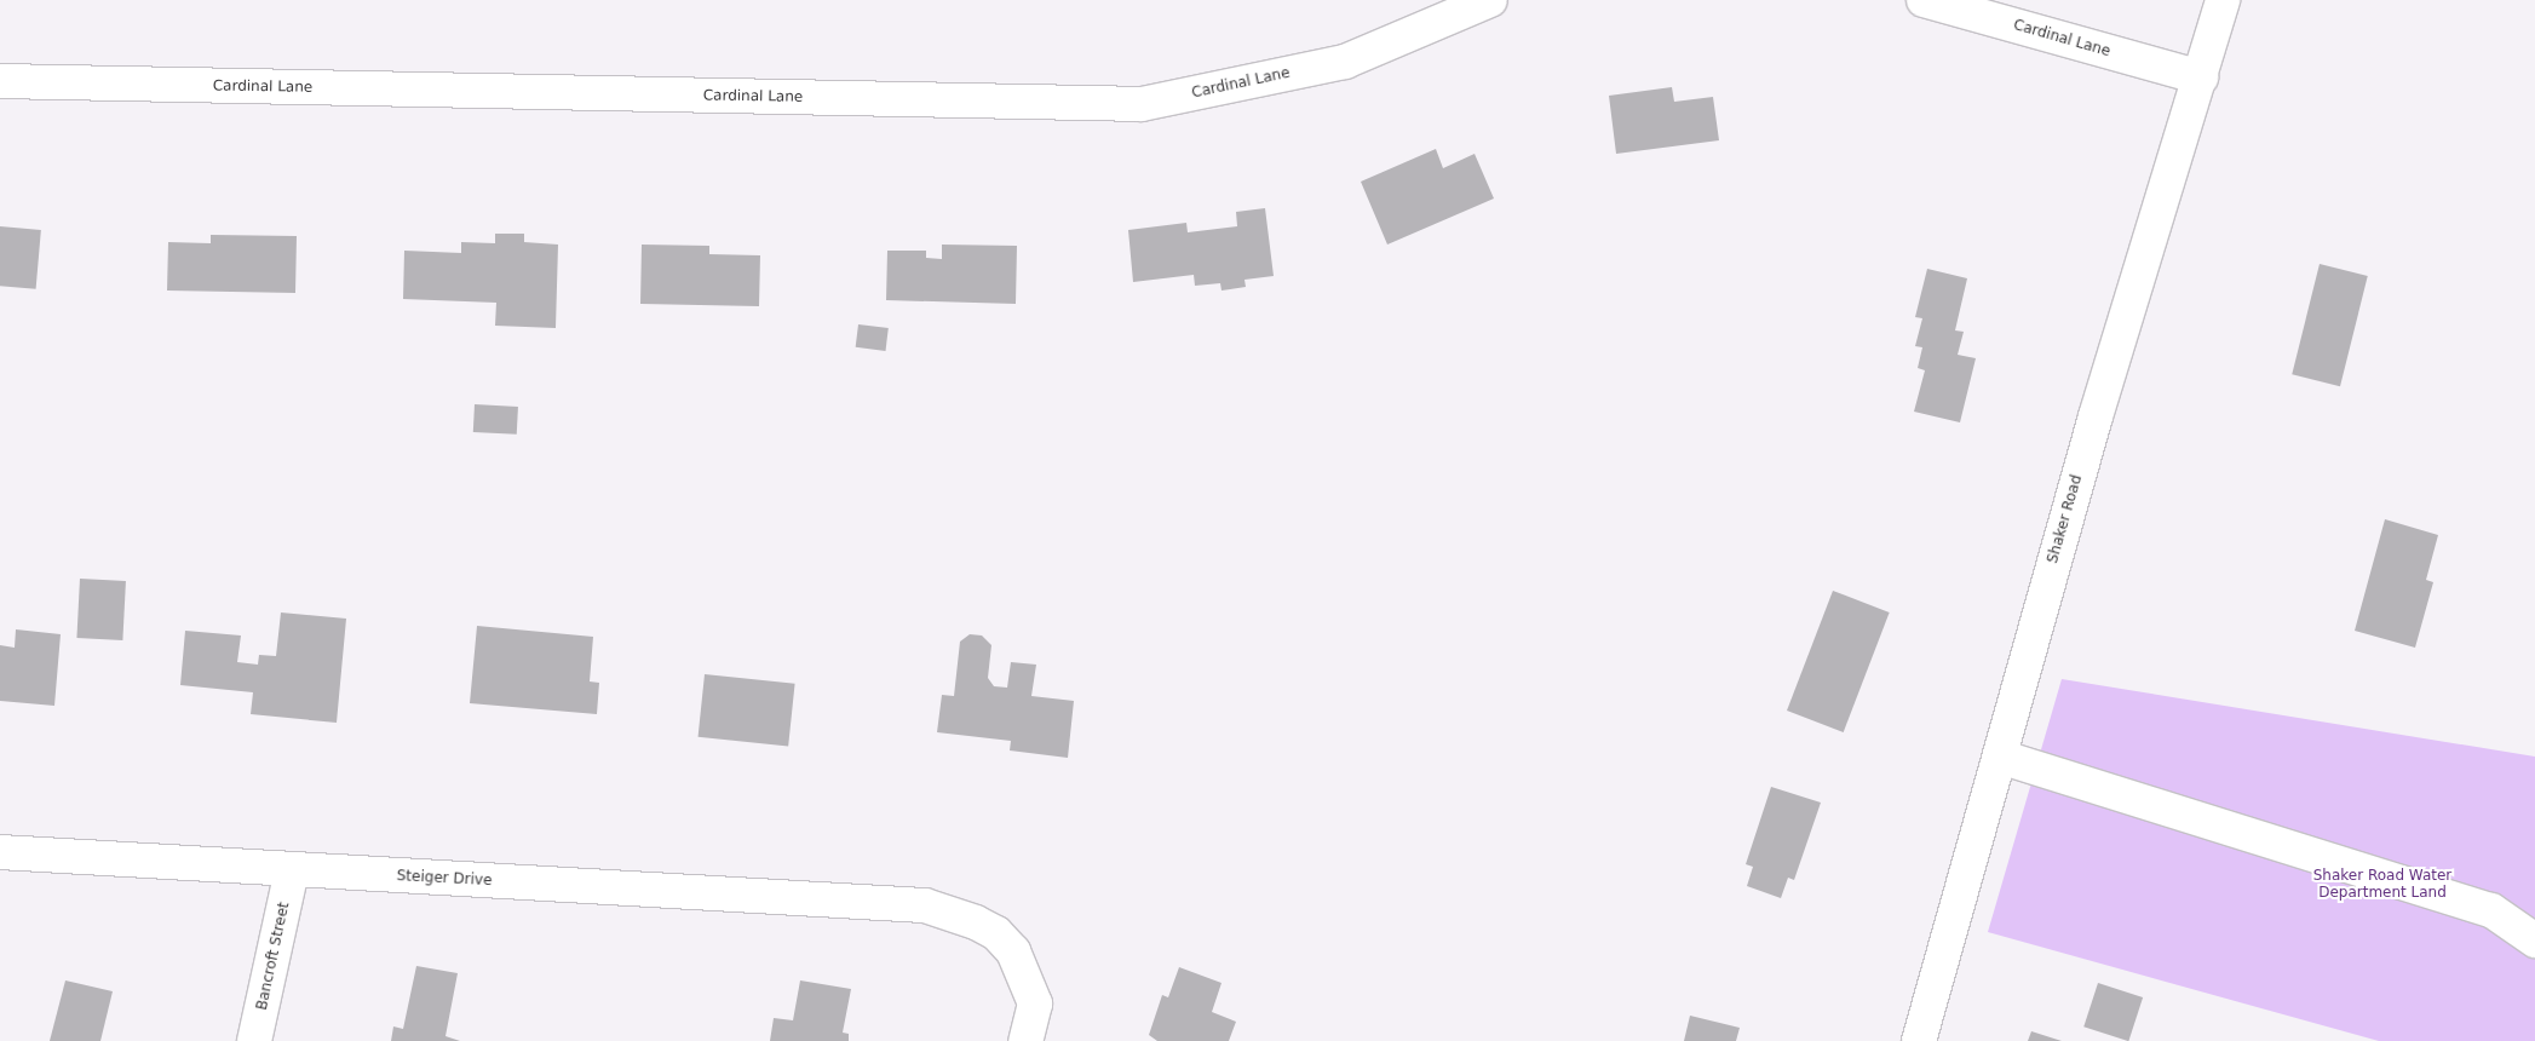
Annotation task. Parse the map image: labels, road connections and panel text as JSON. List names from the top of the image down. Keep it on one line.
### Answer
{"streets":{"street":["Cardinal Lane","Shaker Road","Steiger Drive","Bancroft Street"]},"crossings":[["Cardinal Lane","Shaker Road"],["Steiger Drive","Bancroft Street"]],"parks":["Shaker Road Water Department Land"]}
